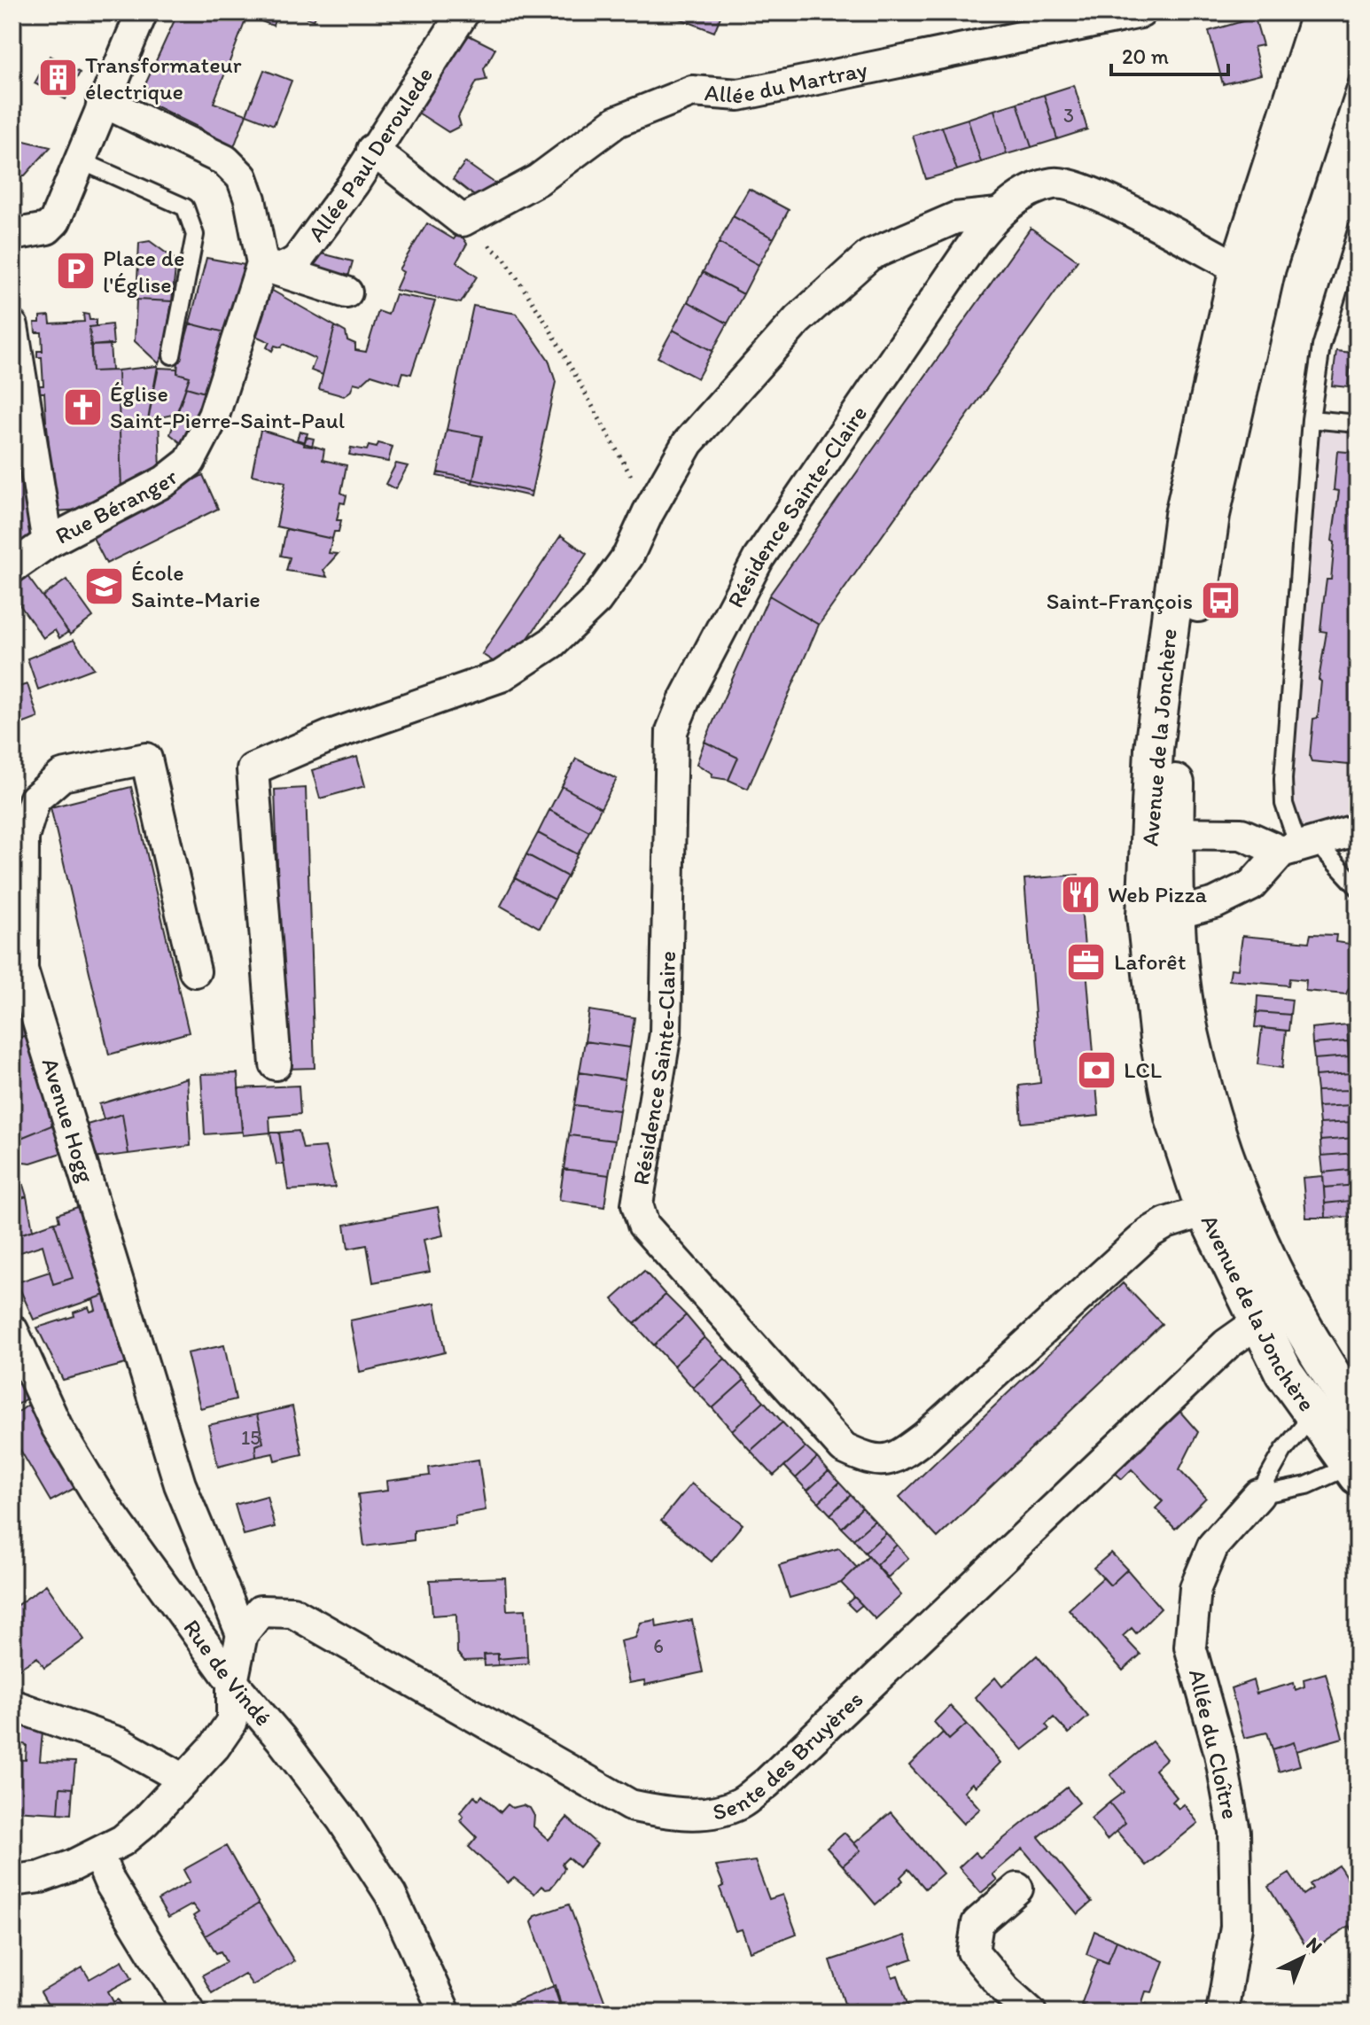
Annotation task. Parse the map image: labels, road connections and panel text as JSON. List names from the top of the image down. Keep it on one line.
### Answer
{"streets":{"street":["Allée du Martray","Allée Paul Deroulede","Rue Béranger","Résidence Sainte-Claire","Avenue de la Jonchère","Avenue Hogg","Rue de Vindé","Allée du Cloître","Sente des Bruyères"]},"crossings":[["Allée Paul Deroulede","Rue Béranger"],["Résidence Sainte-Claire","Avenue de la Jonchère"],["Avenue de la Jonchère","Sente des Bruyères"],["Avenue Hogg","Sente des Bruyères"]],"places":{"building":["Transformateur électrique"],"parking":["Place de l'Église"],"church":["Église Saint-Pierre-Saint-Paul"],"school or university":["École Sainte-Marie"],"bus stop":["Saint-François"],"restaurant":["Web Pizza"],"office":["Laforêt"],"bank":["LCL"]},"house_numbers":["3","15","6"],"scale_bar":"20 m","north":"top right"}
